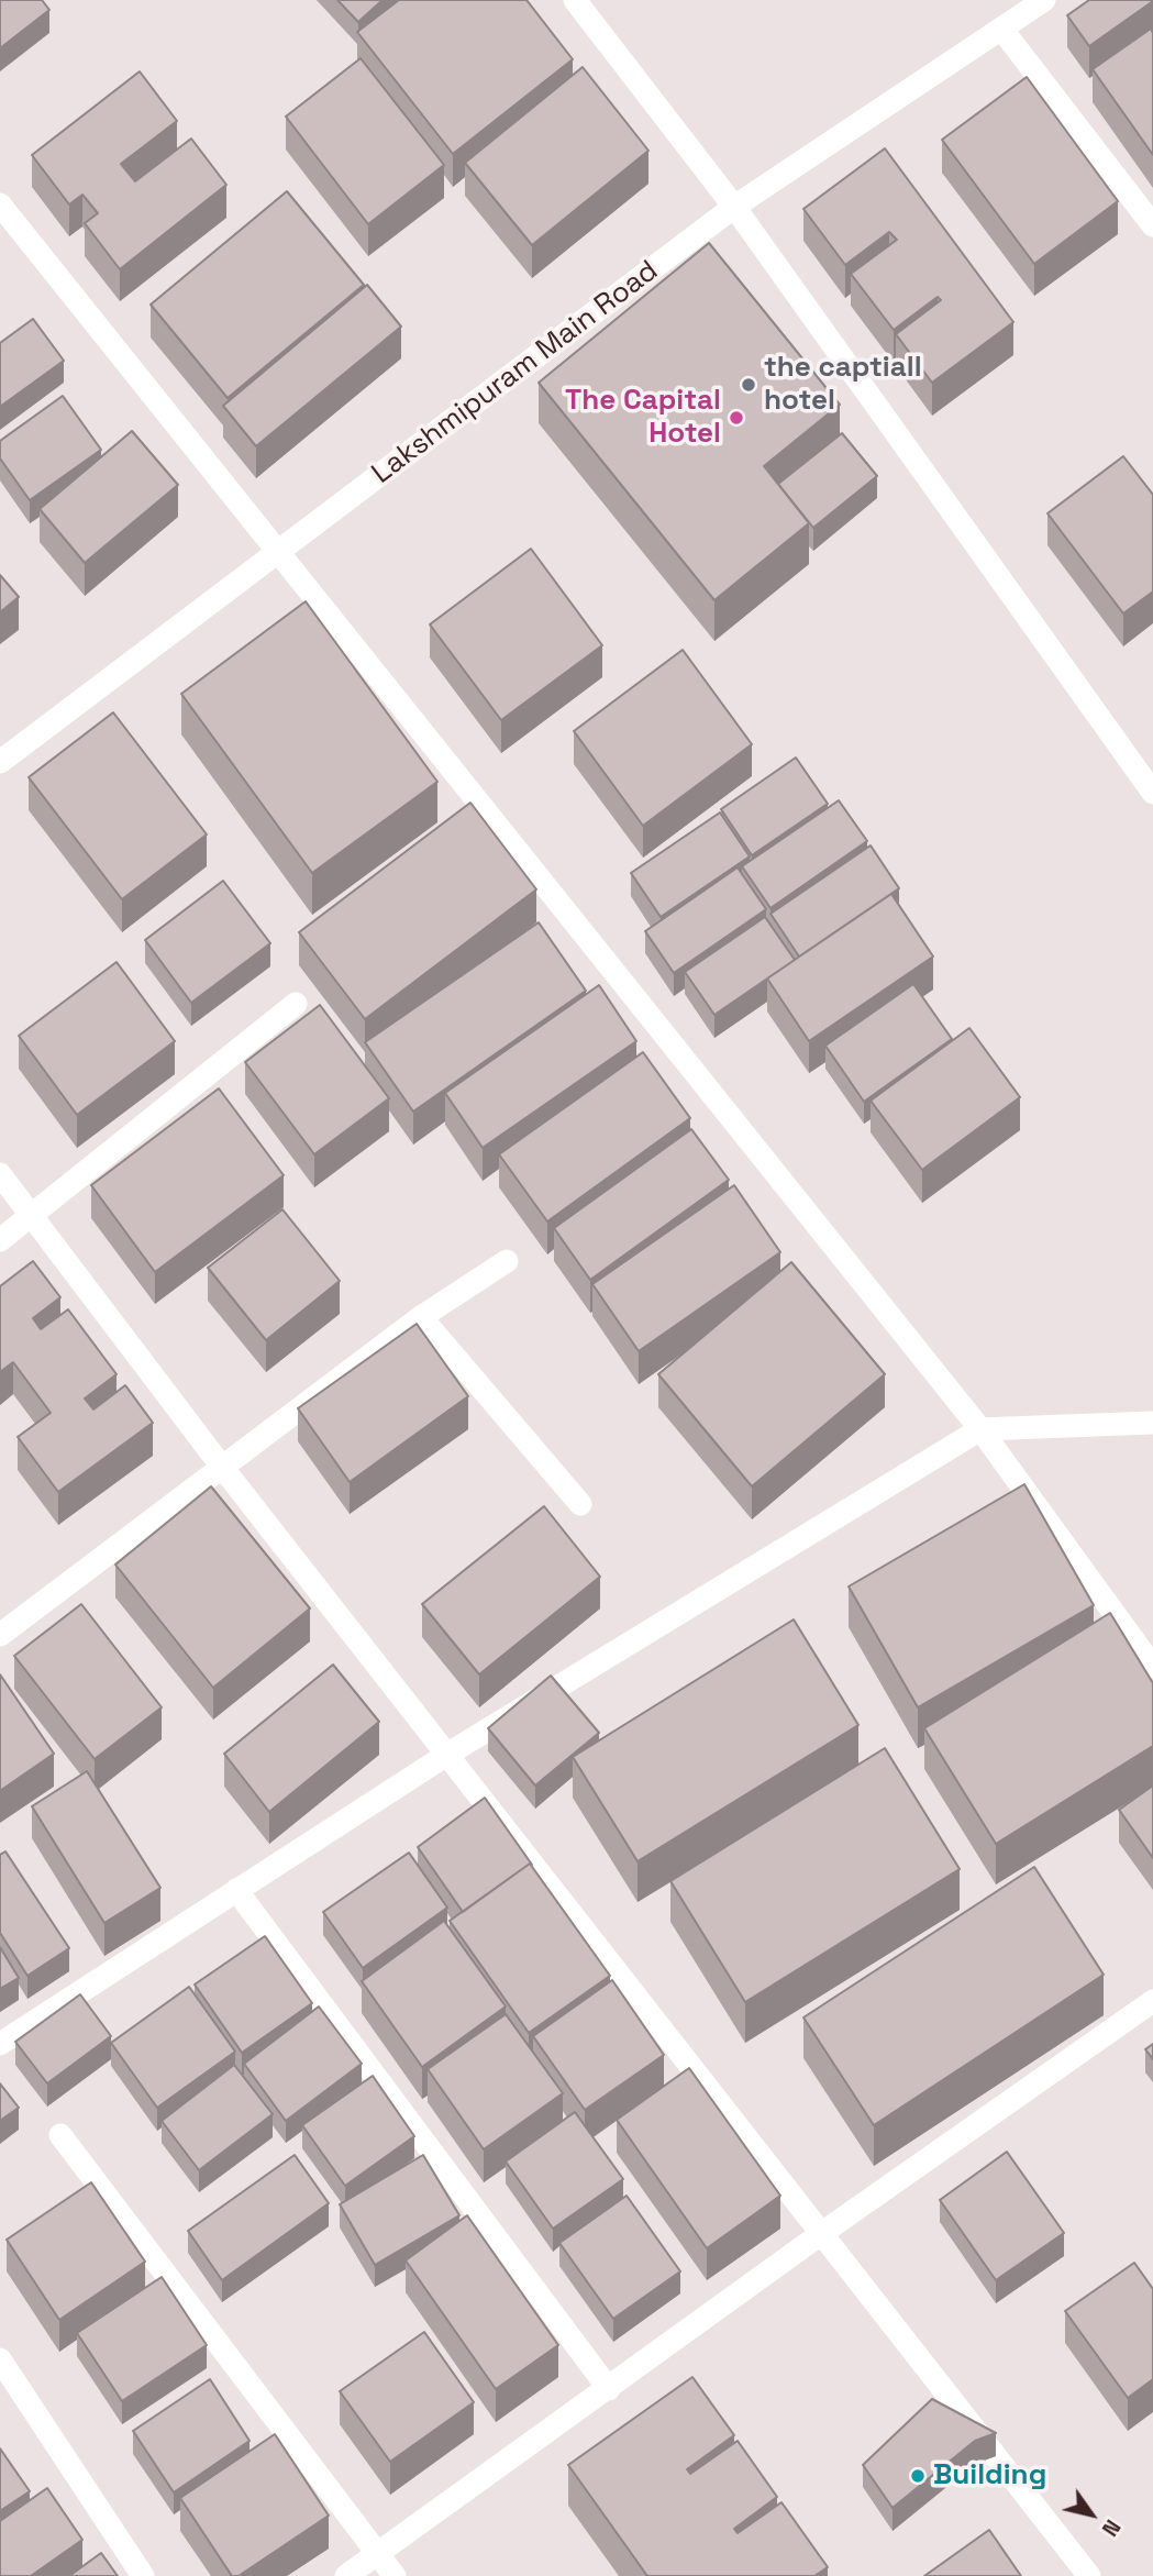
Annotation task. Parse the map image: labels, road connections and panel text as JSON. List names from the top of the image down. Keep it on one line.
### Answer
{"streets":{"street":["Lakshmipuram Main Road"]},"places":["the captiall hotel","The Capital Hotel","Building"],"north":"bottom right"}
